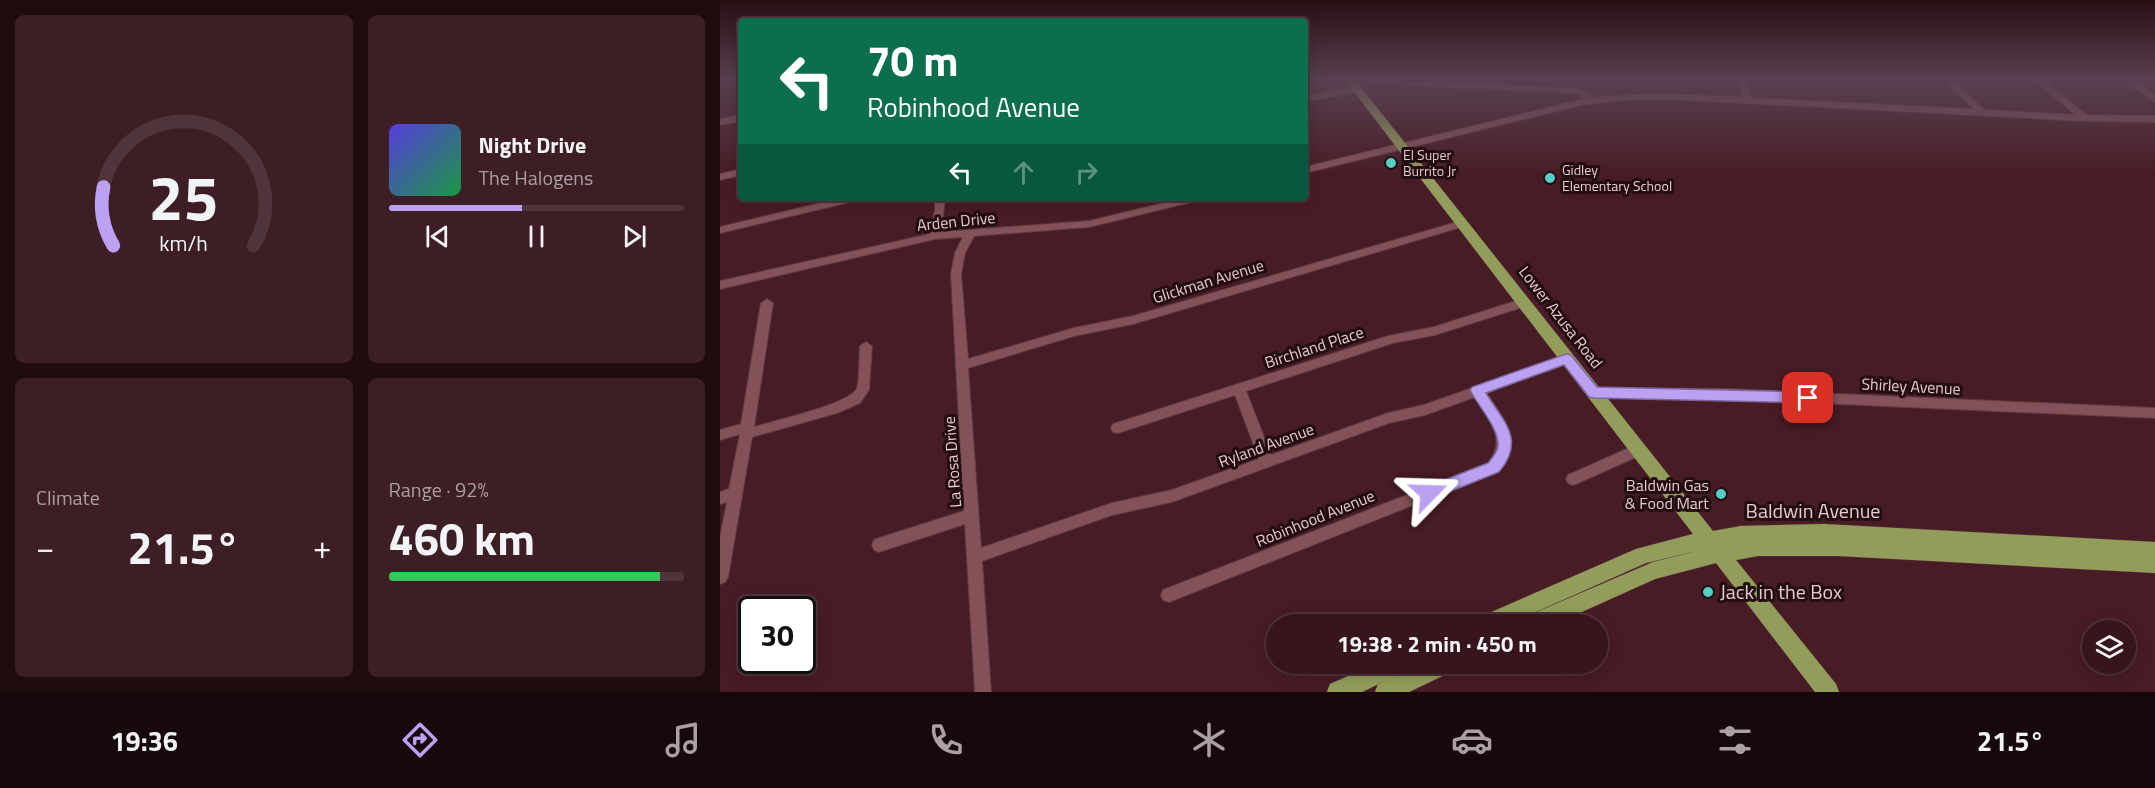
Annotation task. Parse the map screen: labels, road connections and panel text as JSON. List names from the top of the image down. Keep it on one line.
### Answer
{"streets":{"main road":["Lower Azusa Road","Baldwin Avenue"],"street":["Arden Drive","Glickman Avenue","Birchland Place","Shirley Avenue","Ryland Avenue","La Rosa Drive","Robinhood Avenue"]},"crossings":[["Arden Drive","La Rosa Drive"],["Glickman Avenue","Lower Azusa Road"],["Glickman Avenue","La Rosa Drive"],["Lower Azusa Road","Birchland Place"],["Lower Azusa Road","Shirley Avenue"],["Lower Azusa Road","Ryland Avenue"],["Lower Azusa Road","Baldwin Avenue"],["Ryland Avenue","La Rosa Drive"],["Ryland Avenue","Robinhood Avenue"]],"places":["El Super Burrito Jr","Gidley Elementary School","Baldwin Gas & Food Mart","Jack in the Box"],"page":{"turn":["70 m","Robinhood Avenue"],"song":["Night Drive","The Halogens"],"tile":["Climate",["Range · 92%","460 km"]],"heat":["−","21.5°","+"],"limit":"30","trip":"19:38 · 2 min · 450 m","tabs":["19:36","21.5°"],"gauge":["25","km/h"]}}
